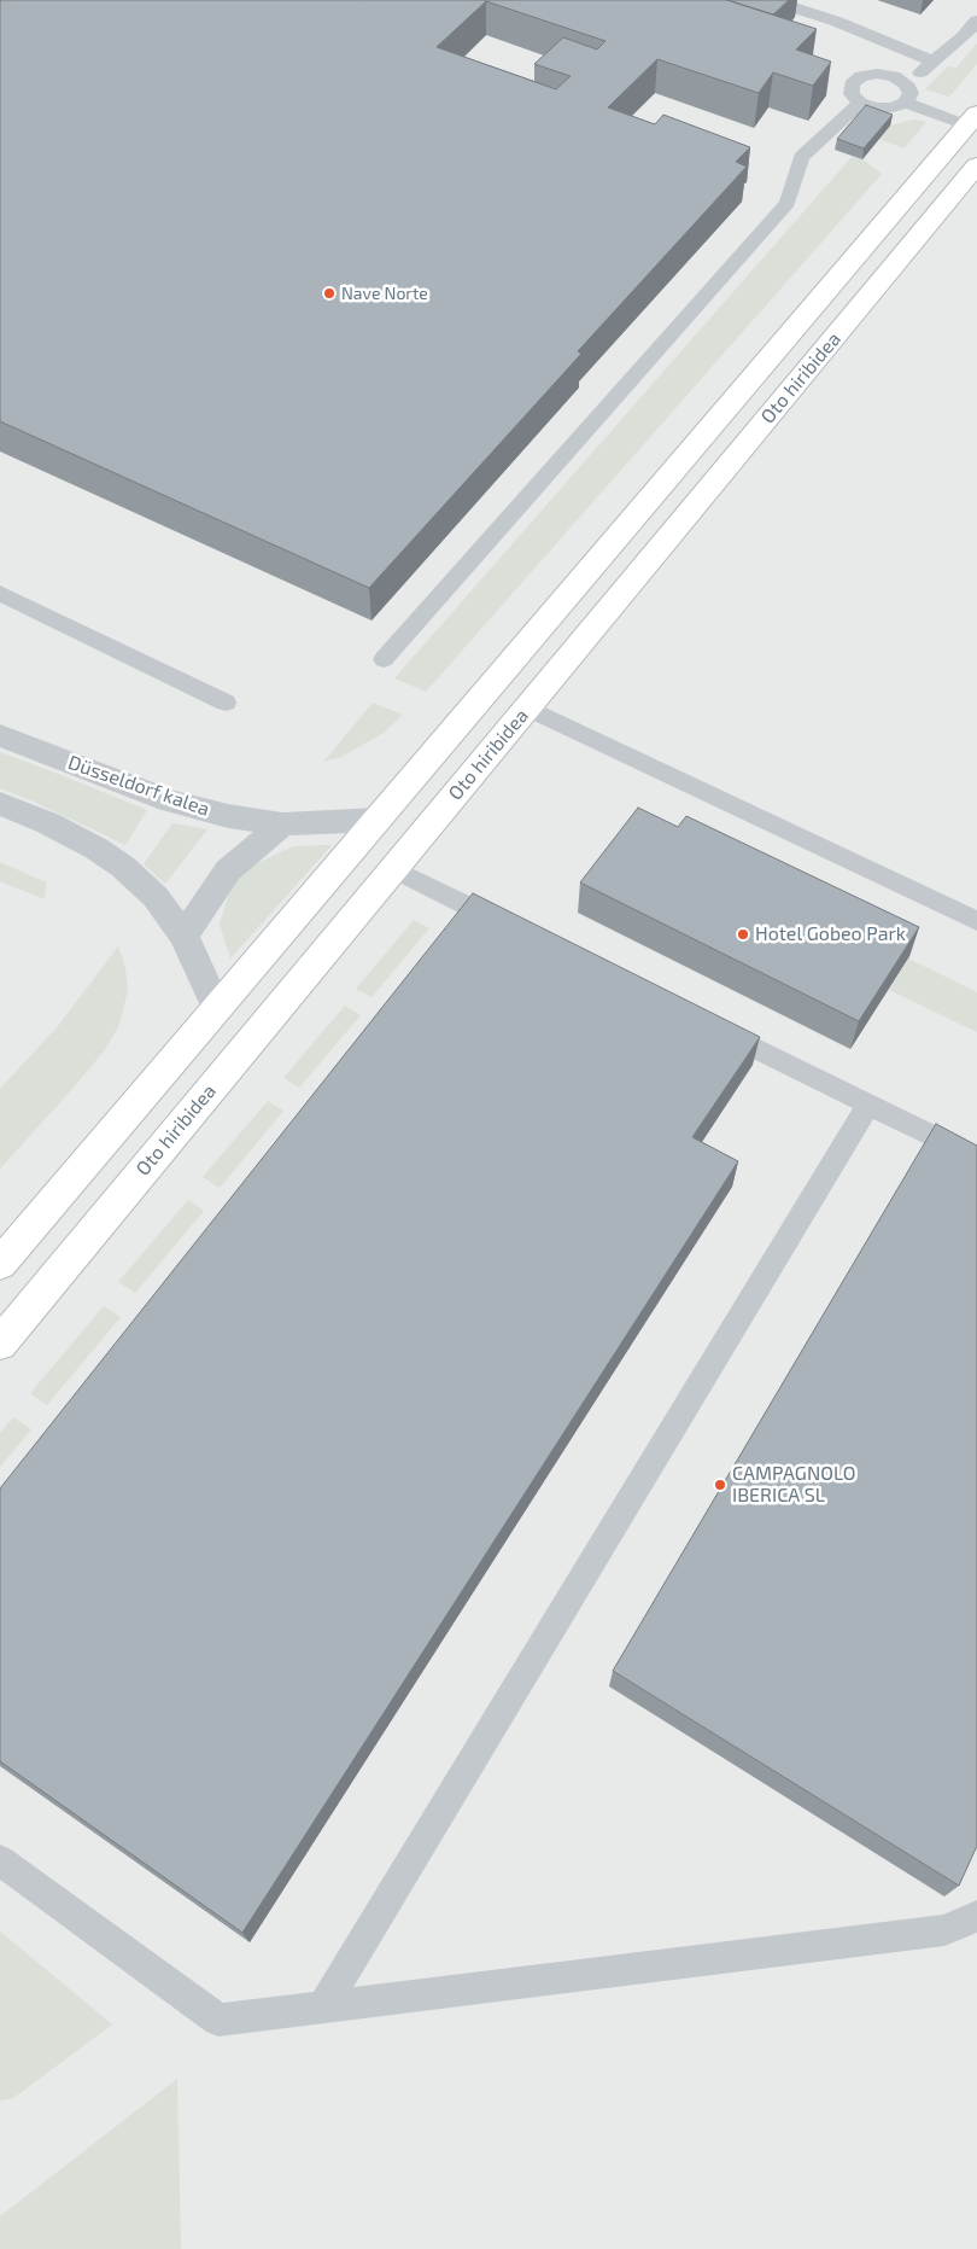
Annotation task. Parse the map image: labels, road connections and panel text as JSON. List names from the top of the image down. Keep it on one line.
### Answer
{"streets":{"street":["Oto hiribidea","Düsseldorf kalea"]},"crossings":[["Oto hiribidea","Düsseldorf kalea"]],"places":["Nave Norte","Hotel Gobeo Park","CAMPAGNOLO IBERICA SL"]}
